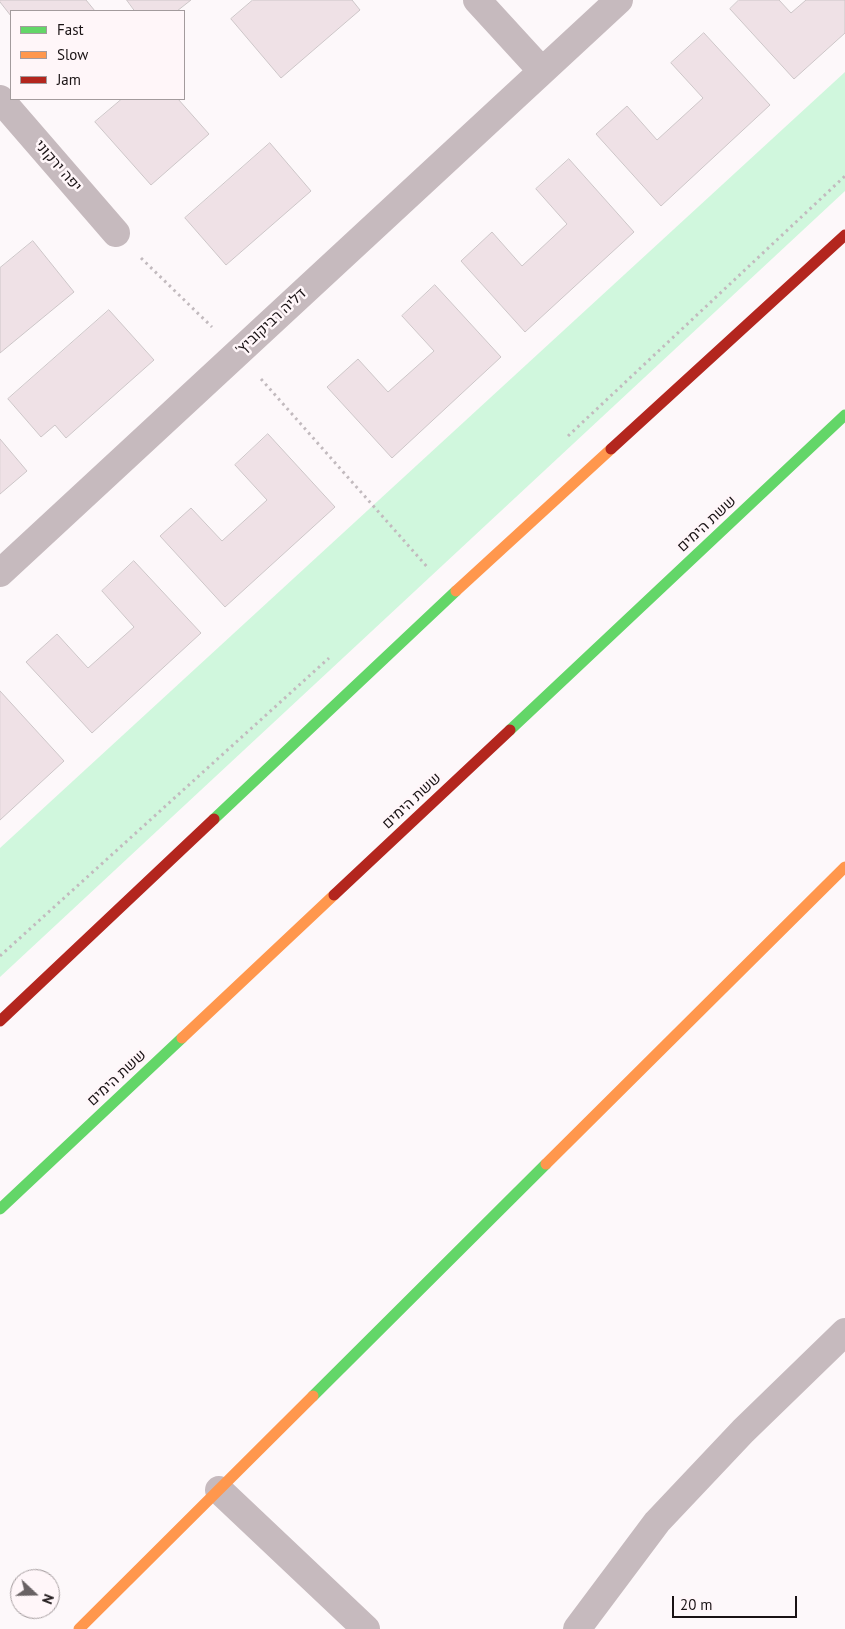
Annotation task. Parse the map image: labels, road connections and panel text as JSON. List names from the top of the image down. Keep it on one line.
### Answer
{"streets":{"main road":["ששת הימים"],"street":["יפה ירקוני","'דליה רביקוביץ"]},"legend":["Fast","Slow","Jam"],"scale_bar":"20 m","north":"right"}
